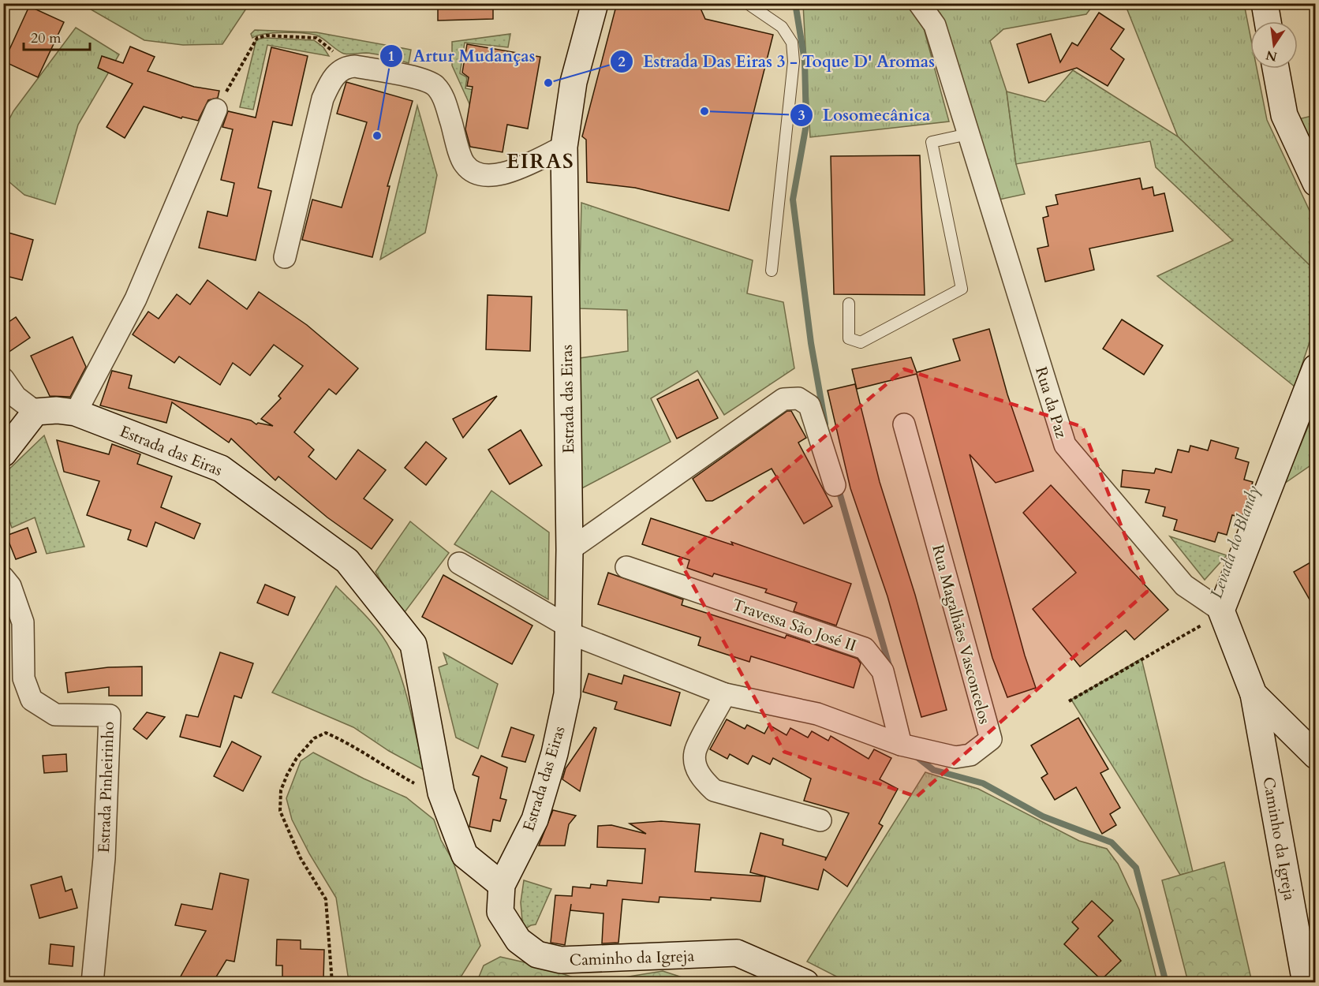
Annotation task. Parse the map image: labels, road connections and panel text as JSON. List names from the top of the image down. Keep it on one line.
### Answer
{"streets":{"street":["Estrada das Eiras","Rua da Paz","Travessa São José II","Rua Magalhães Vasconcelos","Estrada Pinheirinho","Caminho da Igreja"]},"crossings":[["Estrada das Eiras","Rua Magalhães Vasconcelos"],["Estrada das Eiras","Caminho da Igreja"],["Travessa São José II","Rua Magalhães Vasconcelos"]],"districts":["EIRAS"],"water":["Levada do Blandy"],"places":["Estrada Das Eiras 3 - Toque D' Aromas","Losomecânica","Artur Mudanças"],"scale_bar":"20 m","north":"bottom"}
